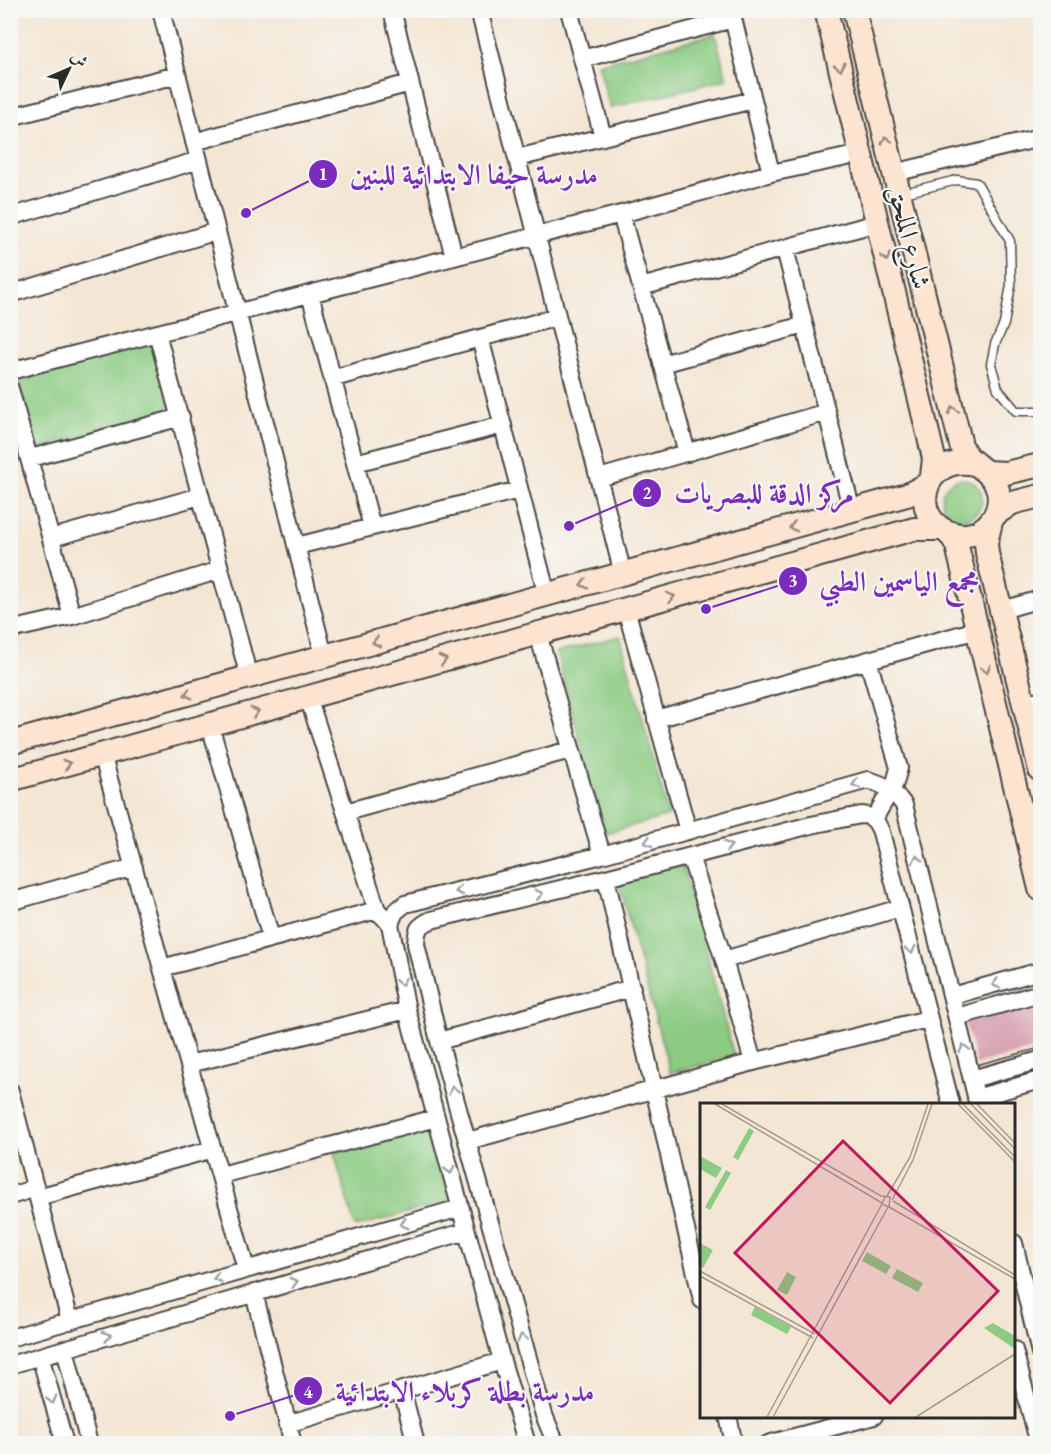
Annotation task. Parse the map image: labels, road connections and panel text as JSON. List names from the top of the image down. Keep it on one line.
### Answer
{"streets":{"street":["شارع الملحق"]},"places":["مدرسة حيفا الابتدائية للبنين","مركز الدقة للبصريات","مجمع الياسمين الطبي","مدرسة بطلة كربلاء الابتدائية"],"north":"top right"}
